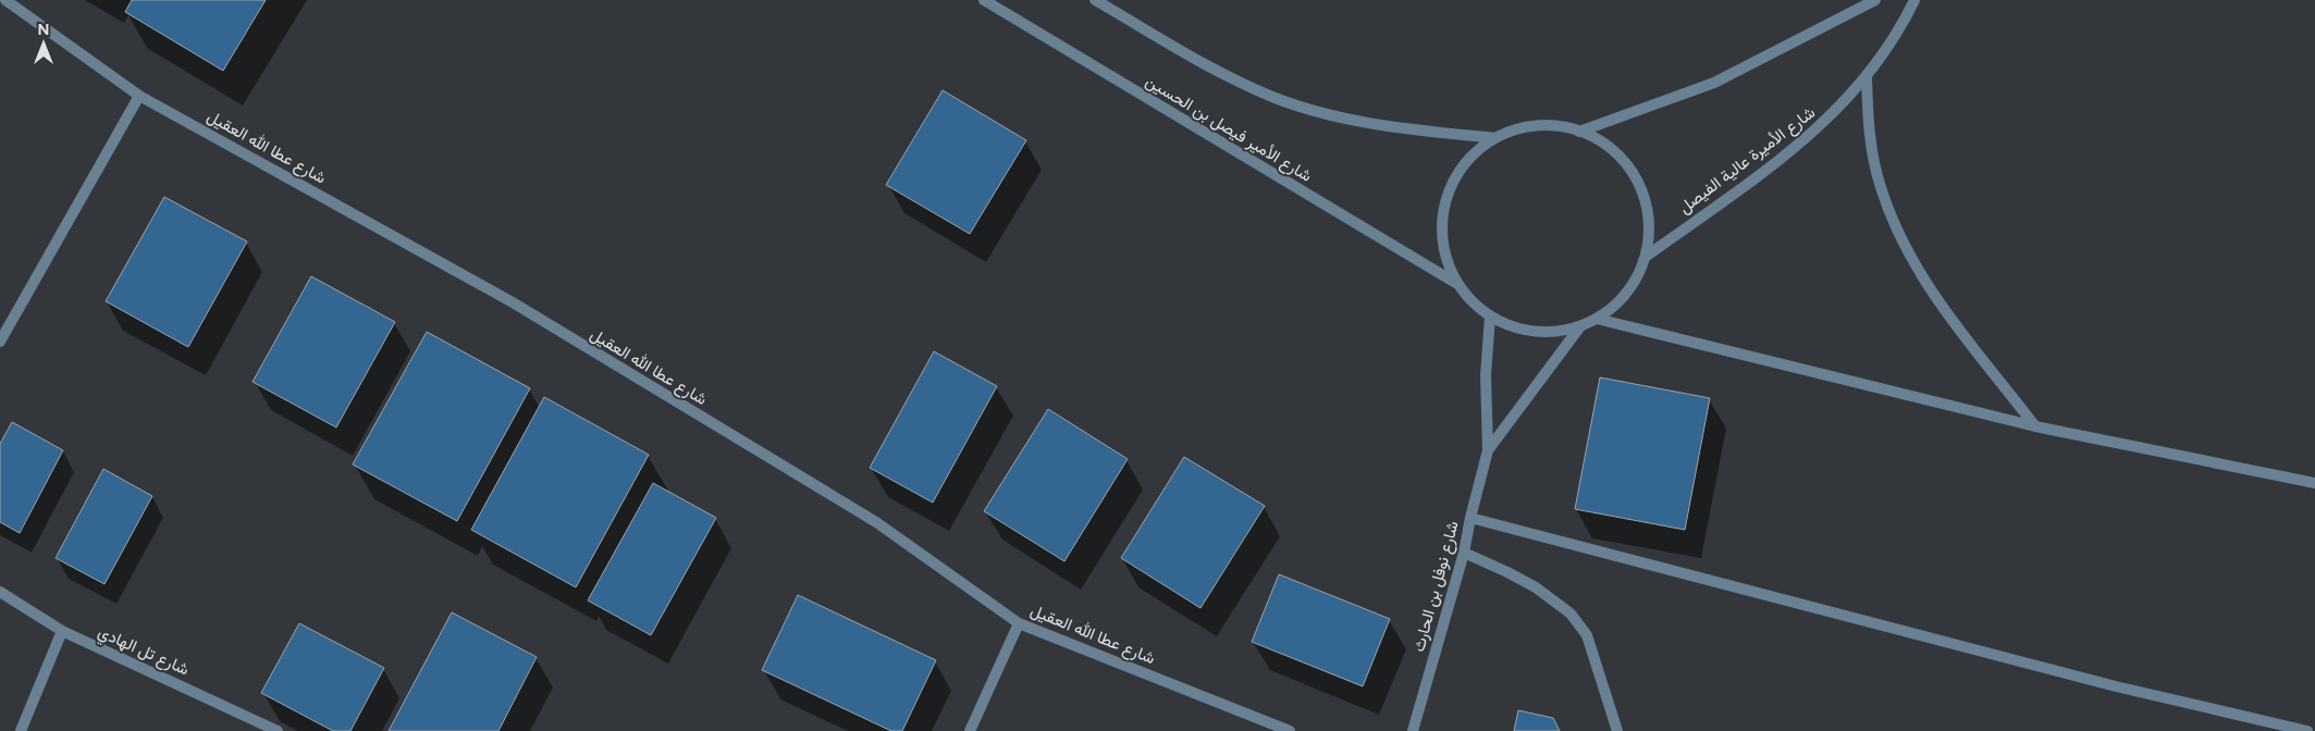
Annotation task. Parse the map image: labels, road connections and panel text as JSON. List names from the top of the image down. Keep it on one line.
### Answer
{"streets":{"street":["شارع الأمير فيصل بن الحسين","شارع عطا الله العقيل","شارع الأميرة عالية الفيصل","شارع نوفل بن الحارث","شارع تل الهادي"]},"north":"top"}
